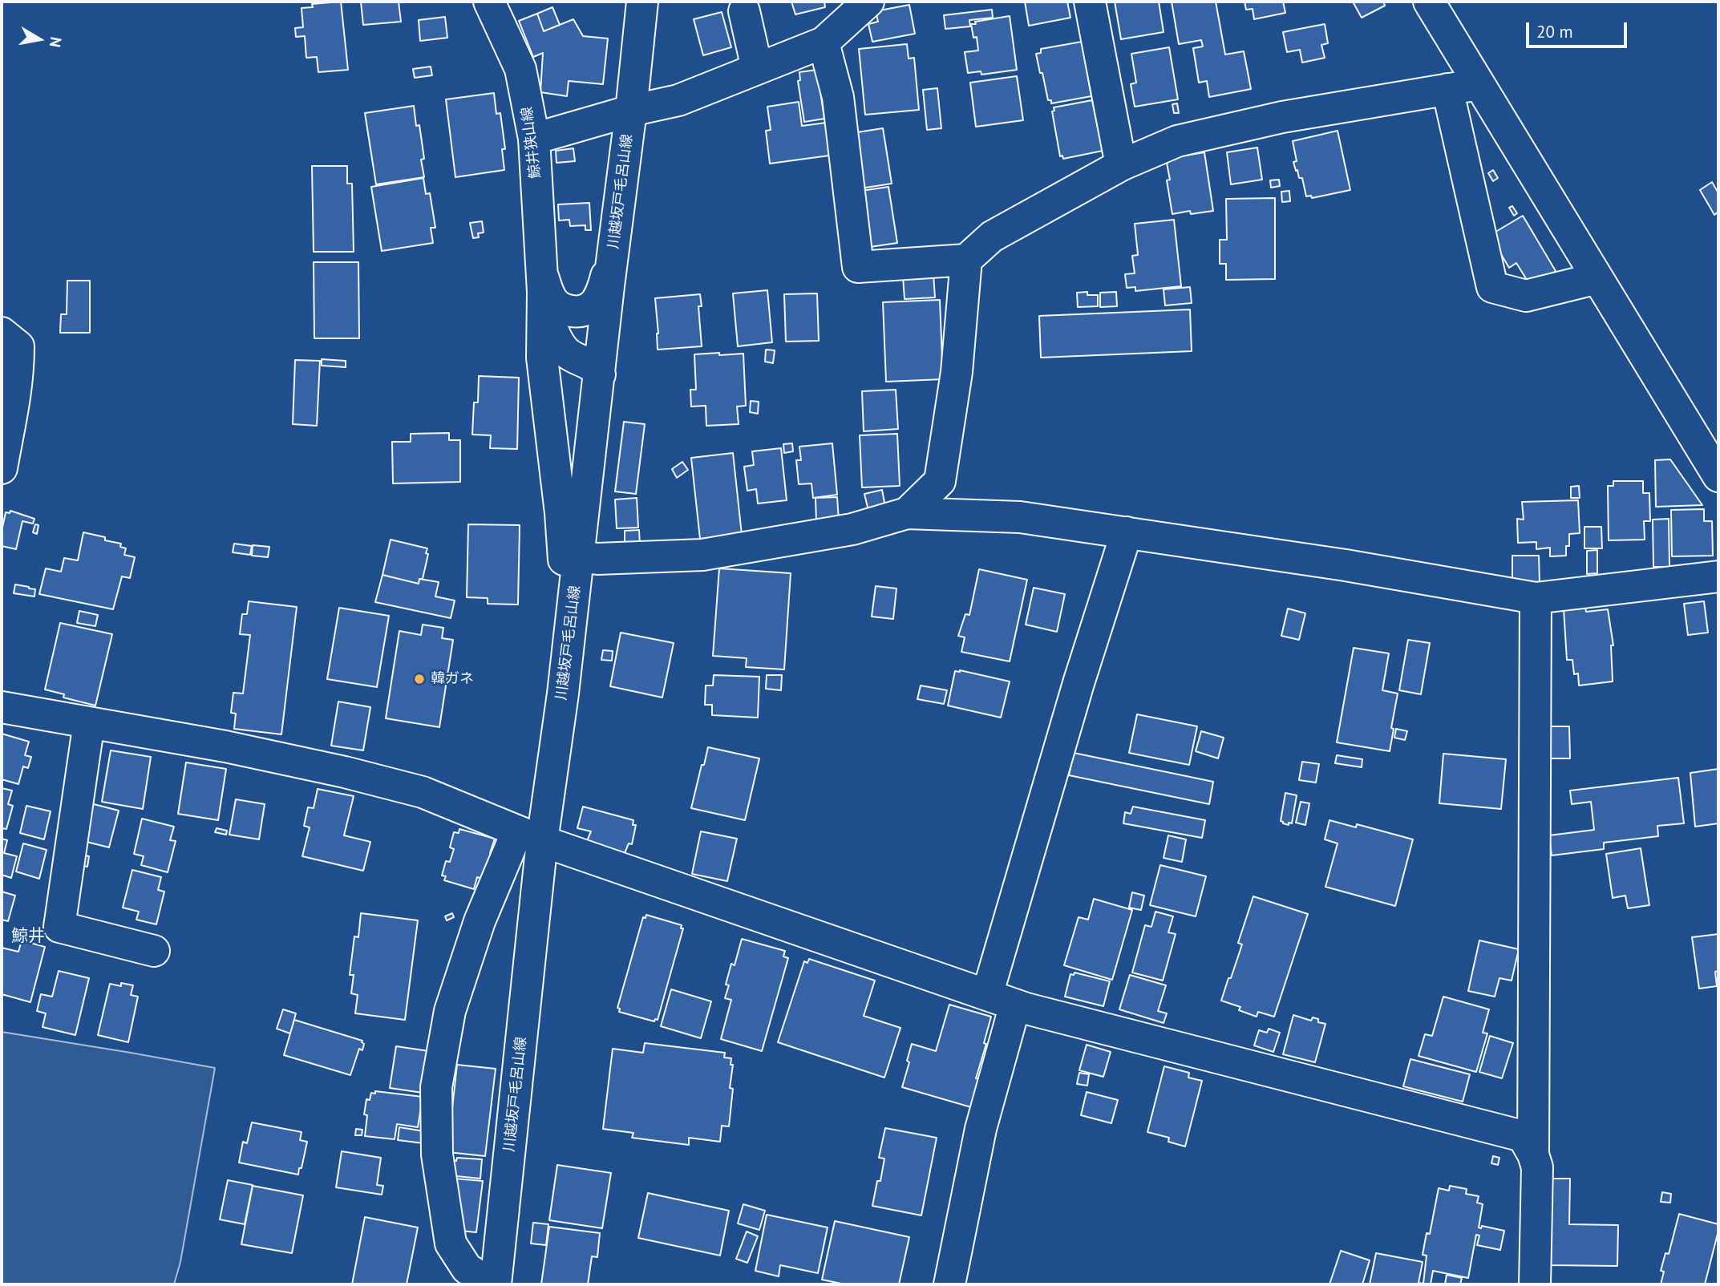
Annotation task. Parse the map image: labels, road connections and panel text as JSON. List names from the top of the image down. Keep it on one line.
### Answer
{"streets":{"street":["鯨井狭山線","川越坂戸毛呂山線"]},"districts":["鯨井"],"places":["韓ガネ"],"scale_bar":"20 m","north":"right"}
